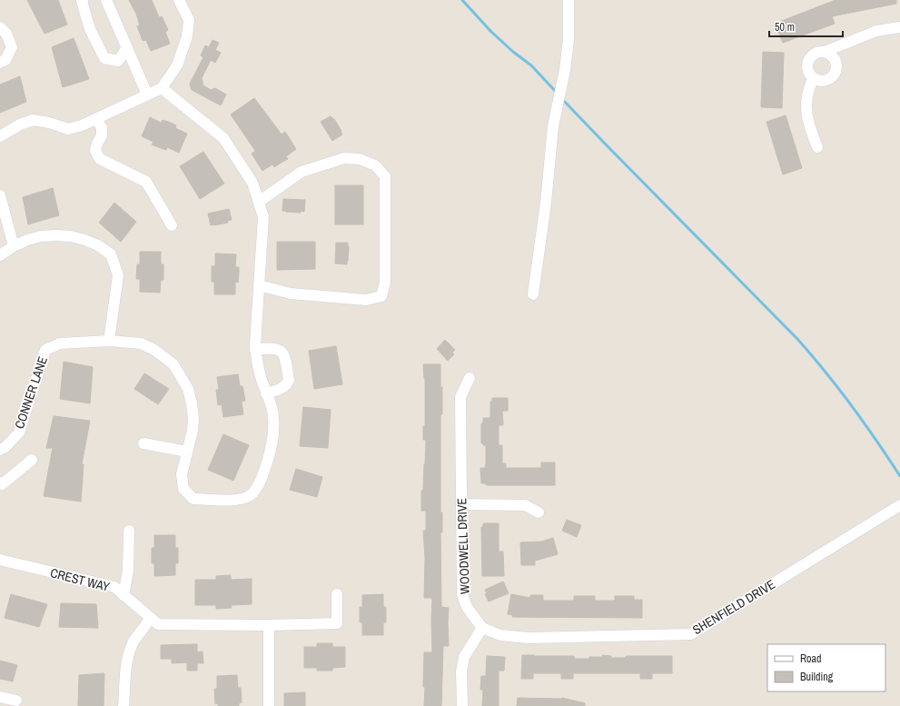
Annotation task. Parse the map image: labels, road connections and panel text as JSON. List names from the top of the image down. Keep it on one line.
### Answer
{"streets":{"street":["CONNER LANE","WOODWELL DRIVE","CREST WAY","SHENFIELD DRIVE"]},"crossings":[["WOODWELL DRIVE","SHENFIELD DRIVE"]],"legend":["Road","Building"],"scale_bar":"50 m"}
